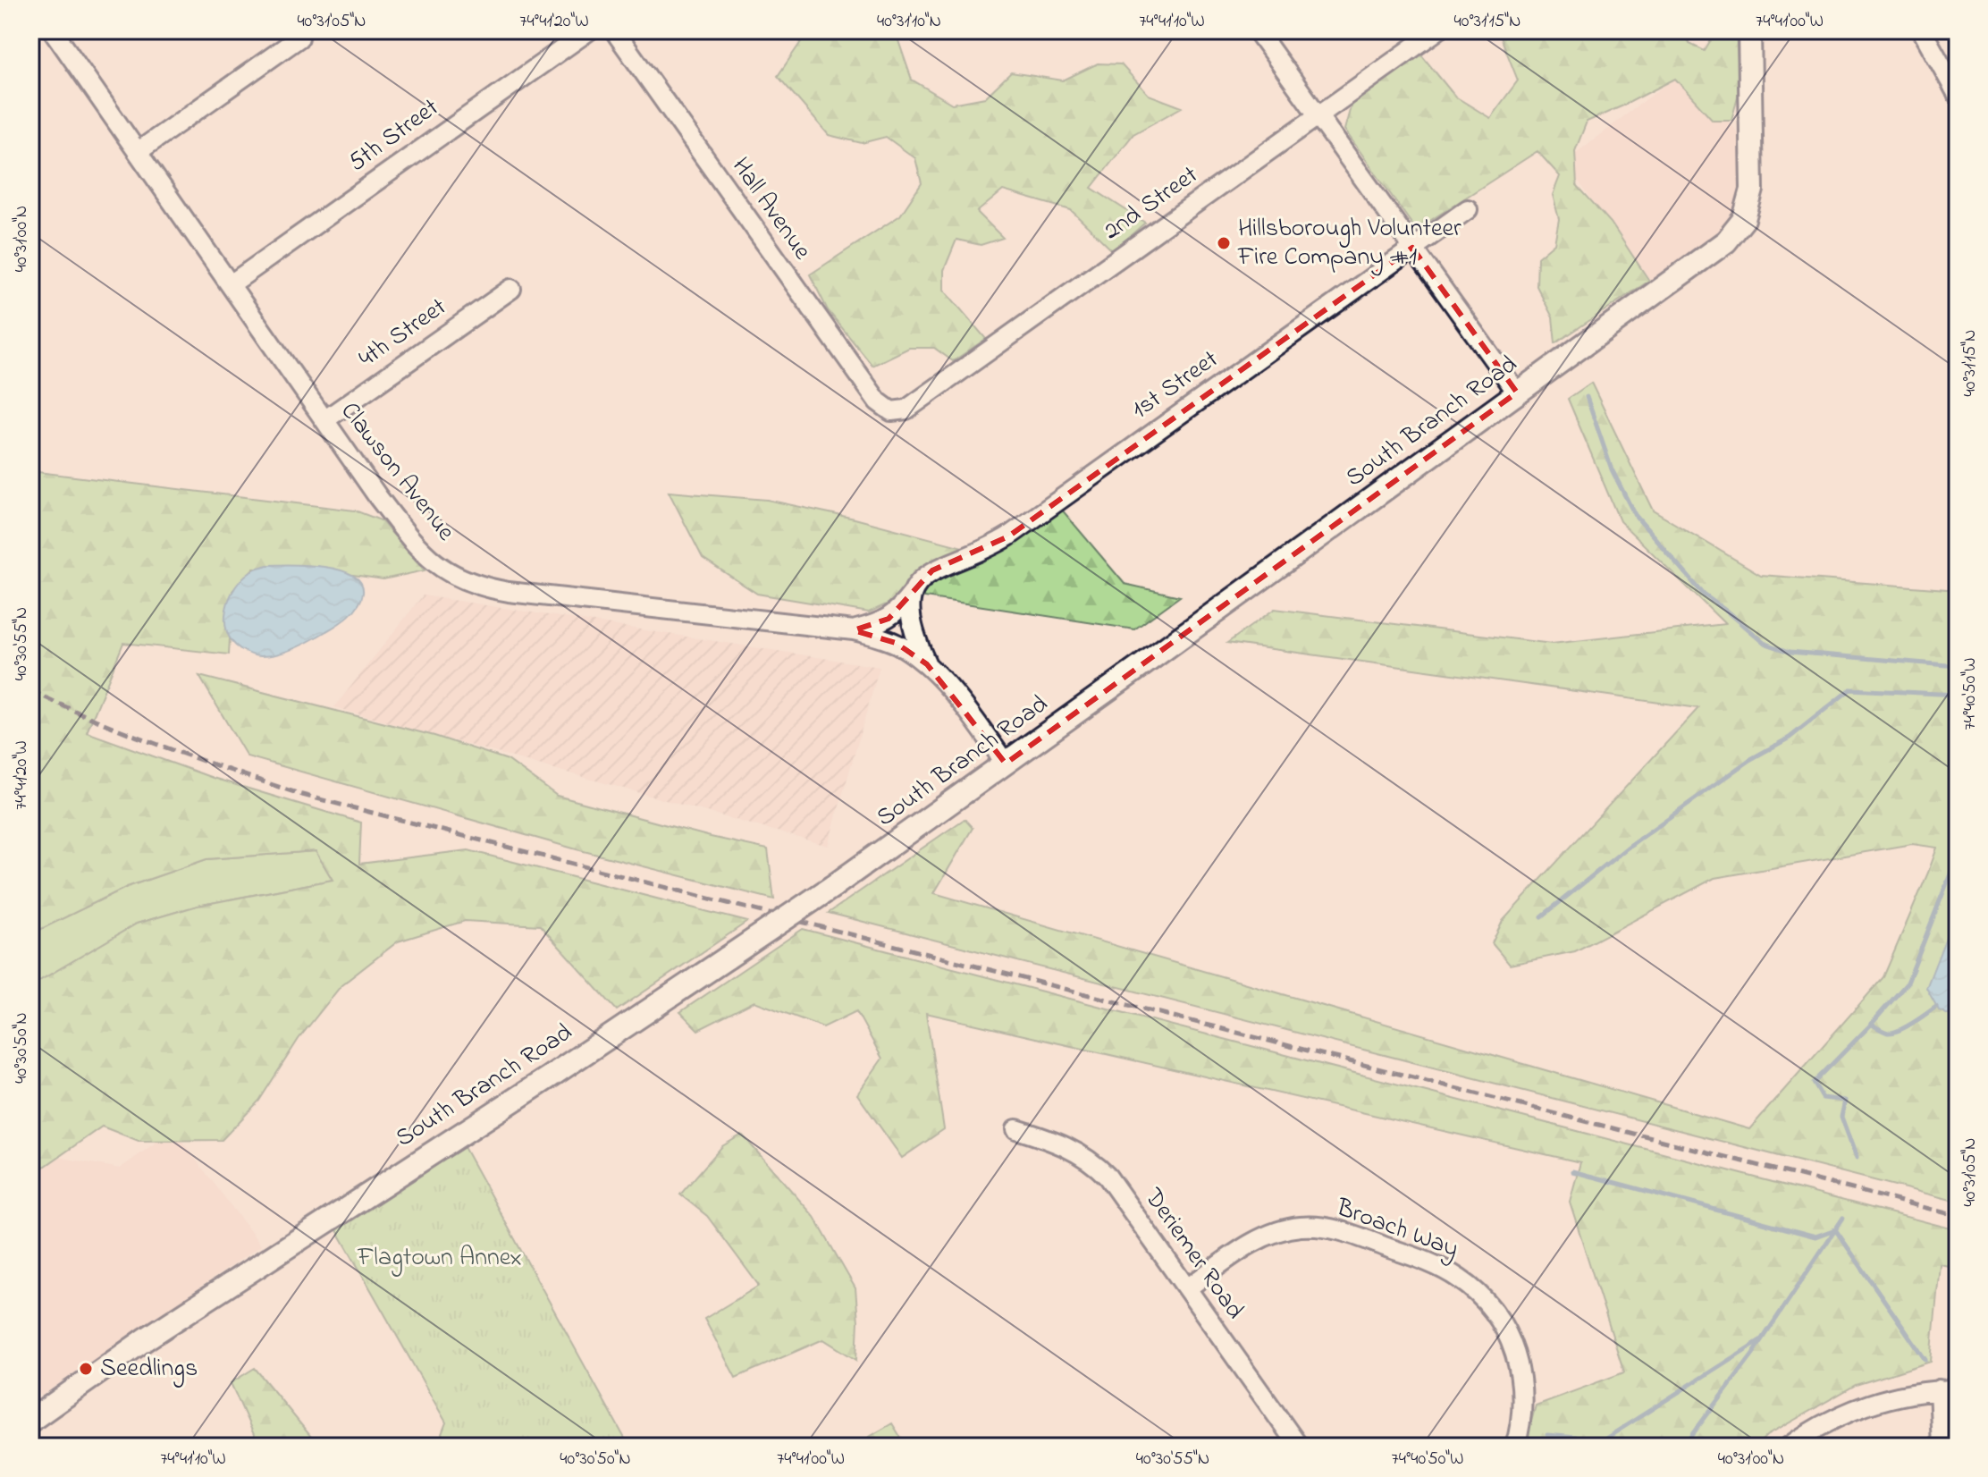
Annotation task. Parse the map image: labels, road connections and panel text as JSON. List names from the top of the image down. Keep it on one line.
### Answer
{"streets":{"street":["5th Street","2nd Street","Hall Avenue","4th Street","1st Street","South Branch Road","Clawson Avenue","Broach Way","Deriemer Road"]},"crossings":[["5th Street","Clawson Avenue"],["2nd Street","Hall Avenue"],["4th Street","Clawson Avenue"],["1st Street","Clawson Avenue"],["South Branch Road","Clawson Avenue"],["Broach Way","Deriemer Road"]],"parks":["Flagtown Annex"],"places":["Hillsborough Volunteer Fire Company #1","Seedlings"],"coordinates":["40°31'05\"N","74°41'20\"W","40°31'10\"N","74°41'10\"W","40°31'15\"N","74°41'00\"W","40°31'00\"N","40°30'55\"N","74°40'50\"W","40°30'50\"N"]}
